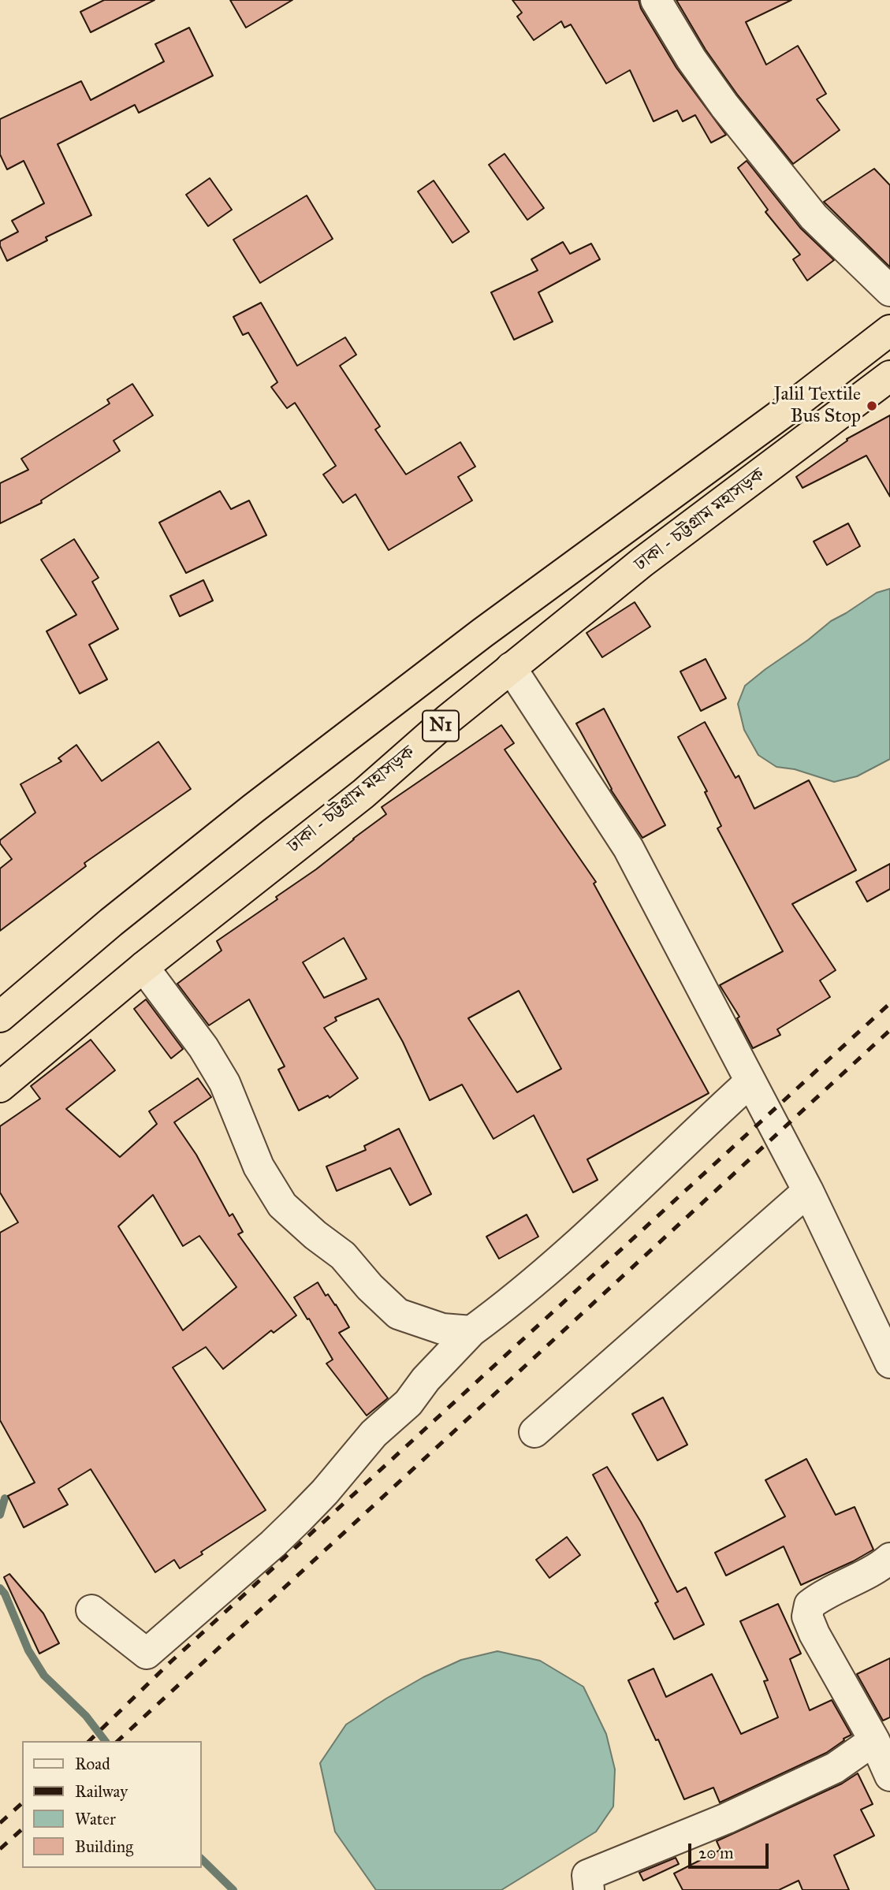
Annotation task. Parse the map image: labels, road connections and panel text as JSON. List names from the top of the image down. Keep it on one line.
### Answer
{"streets":{"highway":["ঢাকা - চট্টগ্রাম মহাসড়ক","N1"]},"places":["Jalil Textile Bus Stop"],"legend":["Road","Railway","Water","Building"],"scale_bar":"20 m"}
